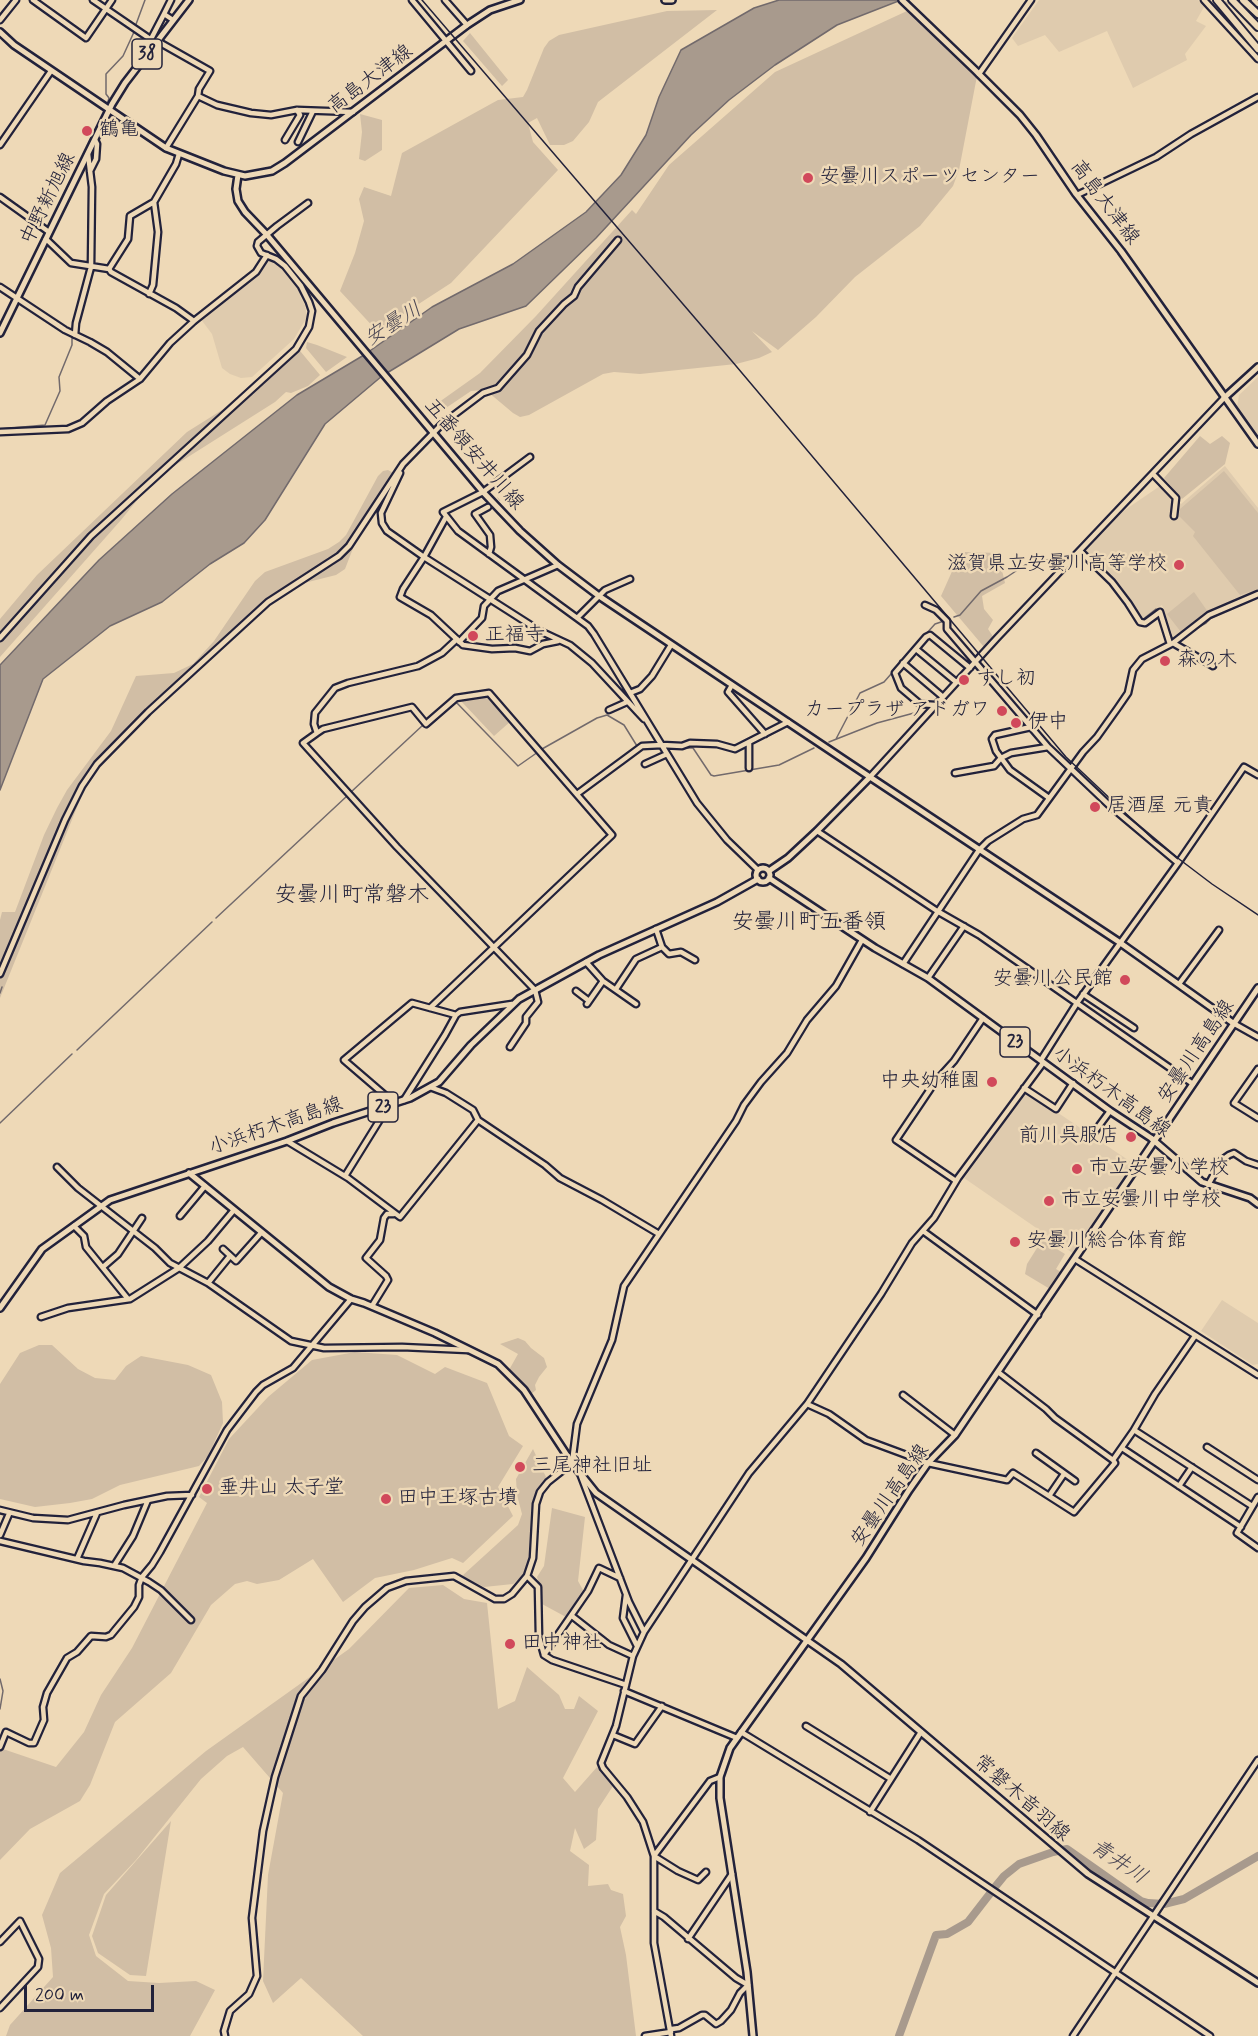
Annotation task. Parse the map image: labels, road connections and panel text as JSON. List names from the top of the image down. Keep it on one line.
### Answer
{"streets":{"main road":["38","高島大津線","中野新旭線","五番領安井川線","23","安曇川高島線","小浜朽木高島線","常磐木音羽線"]},"crossings":[["38","中野新旭線"],["高島大津線","五番領安井川線"],["安曇川高島線","小浜朽木高島線"],["安曇川高島線","常磐木音羽線"],["小浜朽木高島線","常磐木音羽線"]],"districts":["安曇川町常磐木","安曇川町五番領"],"water":["安曇川","青井川"],"places":["鶴亀","安曇川スポーツセンター","滋賀県立安曇川高等学校","正福寺","森の木","すし初","カープラザ アドガワ","伊中","居酒屋 元貴","安曇川公民館","中央幼稚園","前川呉服店","市立安曇小学校","市立安曇川中学校","安曇川総合体育館","三尾神社旧址","垂井山 太子堂","田中王塚古墳","田中神社"],"scale_bar":"200 m"}
